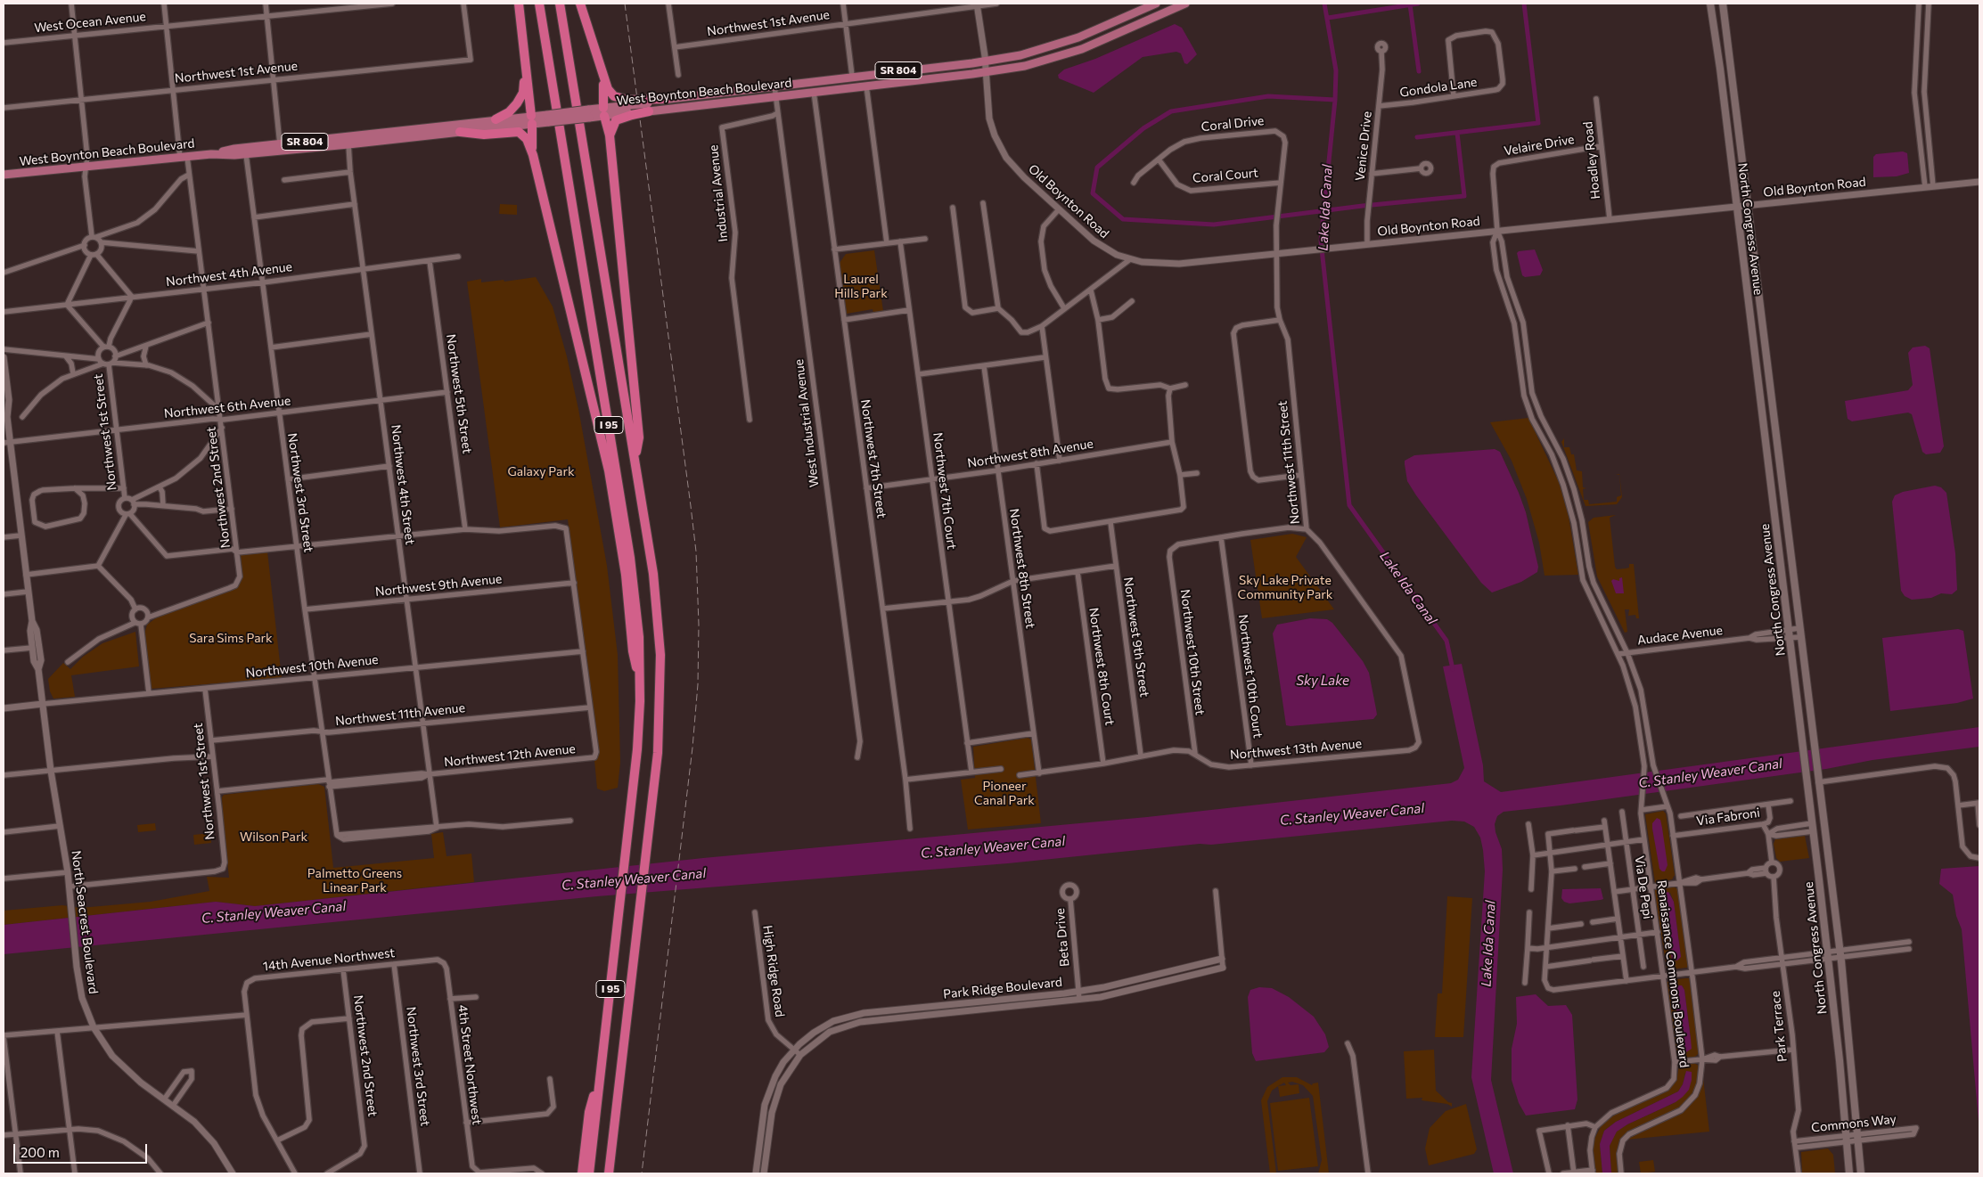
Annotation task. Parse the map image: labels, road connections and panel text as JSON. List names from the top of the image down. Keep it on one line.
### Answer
{"streets":{"highway":["I 95"],"main road":["SR 804","West Boynton Beach Boulevard","North Congress Avenue"],"street":["West Ocean Avenue","Northwest 1st Avenue","Gondola Lane","Coral Drive","Velaire Drive","Venice Drive","Hoadley Road","Coral Court","Old Boynton Road","Industrial Avenue","Northwest 4th Avenue","Northwest 5th Street","Northwest 6th Avenue","West Industrial Avenue","Northwest 1st Street","Northwest 8th Avenue","Northwest 7th Street","Northwest 11th Street","Northwest 4th Street","Northwest 2nd Street","Northwest 7th Court","Northwest 3rd Street","Northwest 8th Street","Northwest 9th Avenue","Audace Avenue","Northwest 9th Street","Northwest 10th Street","Northwest 10th Avenue","Northwest 8th Court","Northwest 10th Court","Northwest 11th Avenue","Northwest 13th Avenue","Northwest 12th Avenue","Via Fabroni","Via De Pepi","North Seacrest Boulevard","Beta Drive","14th Avenue Northwest","High Ridge Road","Renaissance Commons Boulevard","Park Ridge Boulevard","Park Terrace","4th Street Northwest","Commons Way"]},"crossings":[["West Ocean Avenue","Northwest 2nd Street"],["Northwest 1st Avenue","Northwest 2nd Street"],["Gondola Lane","Venice Drive"],["West Boynton Beach Boulevard","Old Boynton Road"],["West Boynton Beach Boulevard","West Industrial Avenue"],["West Boynton Beach Boulevard","Northwest 7th Street"],["West Boynton Beach Boulevard","Northwest 4th Street"],["West Boynton Beach Boulevard","Northwest 2nd Street"],["West Boynton Beach Boulevard","Northwest 3rd Street"],["Coral Drive","Coral Court"],["Coral Drive","Old Boynton Road"],["Coral Drive","Northwest 11th Street"],["Velaire Drive","Hoadley Road"],["Velaire Drive","Old Boynton Road"],["Velaire Drive","Renaissance Commons Boulevard"],["Venice Drive","Old Boynton Road"],["Hoadley Road","Old Boynton Road"],["Old Boynton Road","North Congress Avenue"],["Old Boynton Road","Northwest 11th Street"],["Old Boynton Road","Renaissance Commons Boulevard"],["Industrial Avenue","West Industrial Avenue"],["North Congress Avenue","Audace Avenue"],["North Congress Avenue","Commons Way"],["Northwest 4th Avenue","Northwest 5th Street"],["Northwest 4th Avenue","Northwest 4th Street"],["Northwest 4th Avenue","Northwest 2nd Street"],["Northwest 4th Avenue","Northwest 3rd Street"],["Northwest 5th Street","Northwest 6th Avenue"],["Northwest 6th Avenue","Northwest 1st Street"],["Northwest 6th Avenue","Northwest 4th Street"],["Northwest 6th Avenue","Northwest 2nd Street"],["Northwest 6th Avenue","Northwest 3rd Street"],["Northwest 6th Avenue","North Seacrest Boulevard"],["Northwest 1st Street","Northwest 10th Avenue"],["Northwest 1st Street","Northwest 11th Avenue"],["Northwest 1st Street","Northwest 12th Avenue"],["Northwest 1st Street","North Seacrest Boulevard"],["Northwest 8th Avenue","Northwest 7th Street"],["Northwest 8th Avenue","Northwest 7th Court"],["Northwest 8th Avenue","Northwest 8th Street"],["Northwest 11th Street","Northwest 13th Avenue"],["Northwest 4th Street","Northwest 3rd Street"],["Northwest 4th Street","Northwest 9th Avenue"],["Northwest 4th Street","Northwest 10th Avenue"],["Northwest 4th Street","Northwest 11th Avenue"],["Northwest 4th Street","Northwest 12th Avenue"],["Northwest 2nd Street","14th Avenue Northwest"],["Northwest 3rd Street","Northwest 9th Avenue"],["Northwest 3rd Street","Northwest 10th Avenue"],["Northwest 3rd Street","Northwest 11th Avenue"],["Northwest 3rd Street","Northwest 12th Avenue"],["Northwest 3rd Street","14th Avenue Northwest"],["Northwest 8th Street","Northwest 13th Avenue"],["Audace Avenue","Renaissance Commons Boulevard"],["Northwest 9th Street","Northwest 13th Avenue"],["Northwest 10th Street","Northwest 10th Court"],["Northwest 10th Street","Northwest 13th Avenue"],["Northwest 10th Avenue","North Seacrest Boulevard"],["Northwest 8th Court","Northwest 13th Avenue"],["Northwest 10th Court","Northwest 13th Avenue"],["Northwest 11th Avenue","Northwest 12th Avenue"],["Via Fabroni","Renaissance Commons Boulevard"],["Via Fabroni","Park Terrace"],["Beta Drive","Park Ridge Boulevard"],["14th Avenue Northwest","4th Street Northwest"],["High Ridge Road","Park Ridge Boulevard"],["Renaissance Commons Boulevard","Park Terrace"],["Park Terrace","Commons Way"]],"water":["Lake Ida Canal","Sky Lake","C. Stanley Weaver Canal"],"parks":["Laurel Hills Park","Galaxy Park","Sky Lake Private Community Park","Sara Sims Park","Pioneer Canal Park","Wilson Park","Palmetto Greens Linear Park"],"scale_bar":"200 m"}
